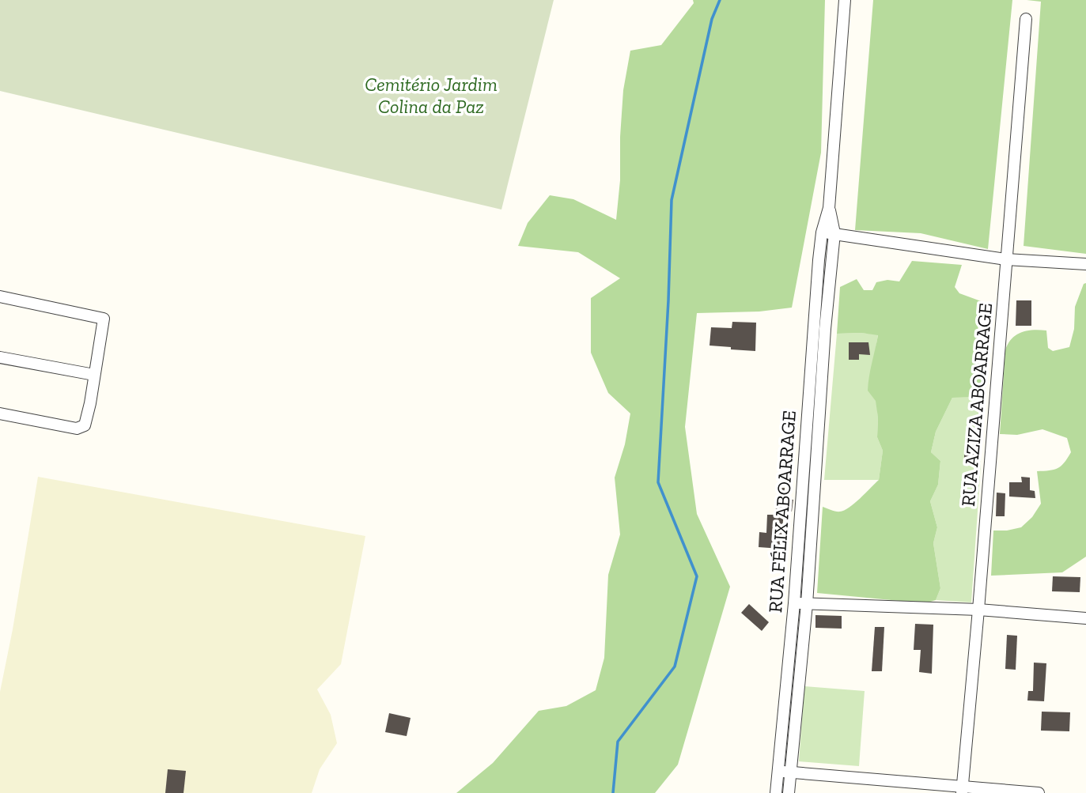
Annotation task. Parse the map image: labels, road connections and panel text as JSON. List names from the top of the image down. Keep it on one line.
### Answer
{"streets":{"street":["RUA AZIZA ABOARRAGE","RUA FÉLIX ABOARRAGE"]},"parks":["Cemitério Jardim Colina da Paz"]}
